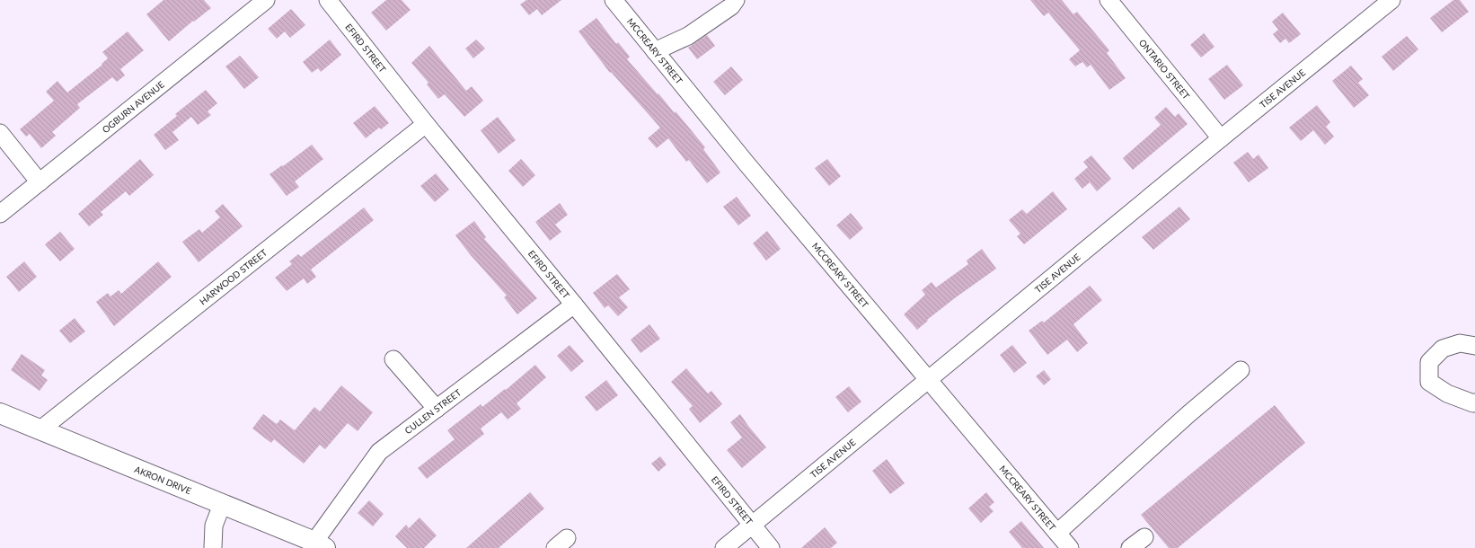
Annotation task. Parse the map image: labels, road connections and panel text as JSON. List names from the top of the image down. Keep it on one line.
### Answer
{"streets":{"main road":["AKRON DRIVE"],"street":["EFIRD STREET","MCCREARY STREET","ONTARIO STREET","TISE AVENUE","OGBURN AVENUE","HARWOOD STREET","CULLEN STREET"]},"crossings":[["EFIRD STREET","TISE AVENUE"],["EFIRD STREET","HARWOOD STREET"],["EFIRD STREET","CULLEN STREET"],["MCCREARY STREET","TISE AVENUE"],["ONTARIO STREET","TISE AVENUE"],["HARWOOD STREET","AKRON DRIVE"],["CULLEN STREET","AKRON DRIVE"]]}
